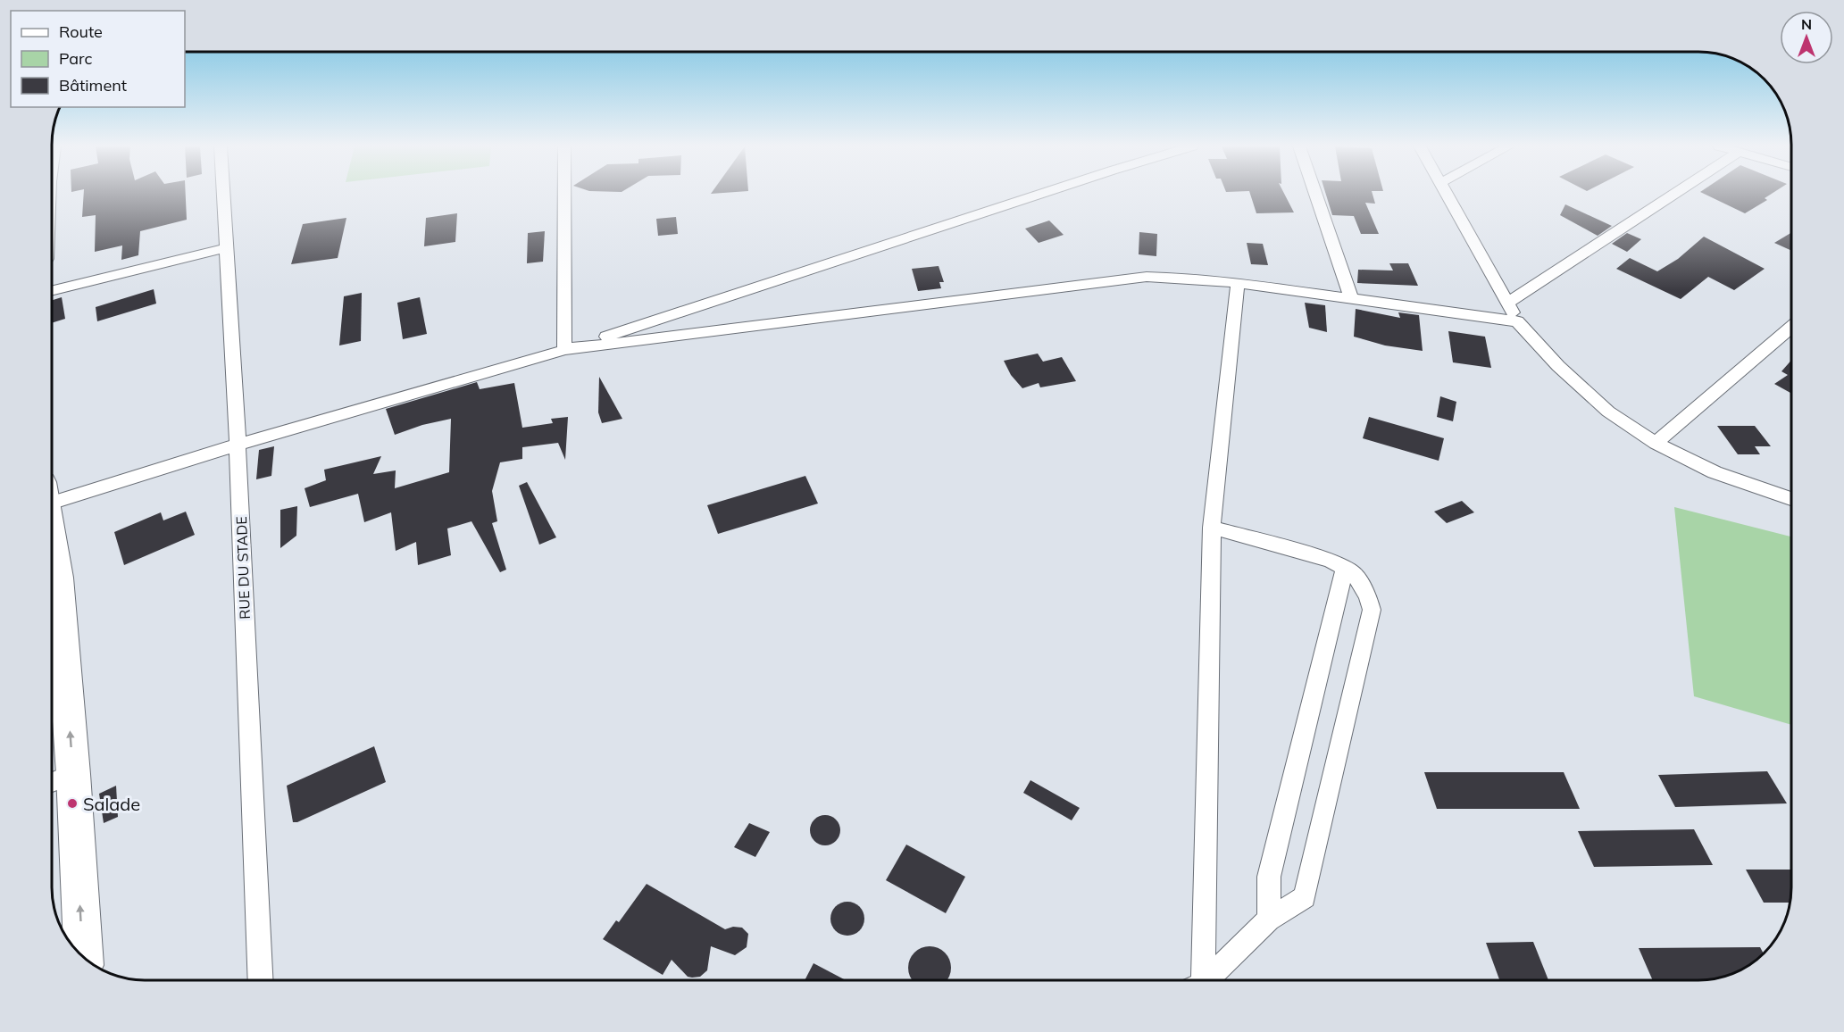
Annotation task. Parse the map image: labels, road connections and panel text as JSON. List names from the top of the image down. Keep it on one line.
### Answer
{"streets":{"street":["RUE DU STADE"]},"places":["Salade"],"legend":["Route","Parc","Bâtiment"],"north":"top"}
